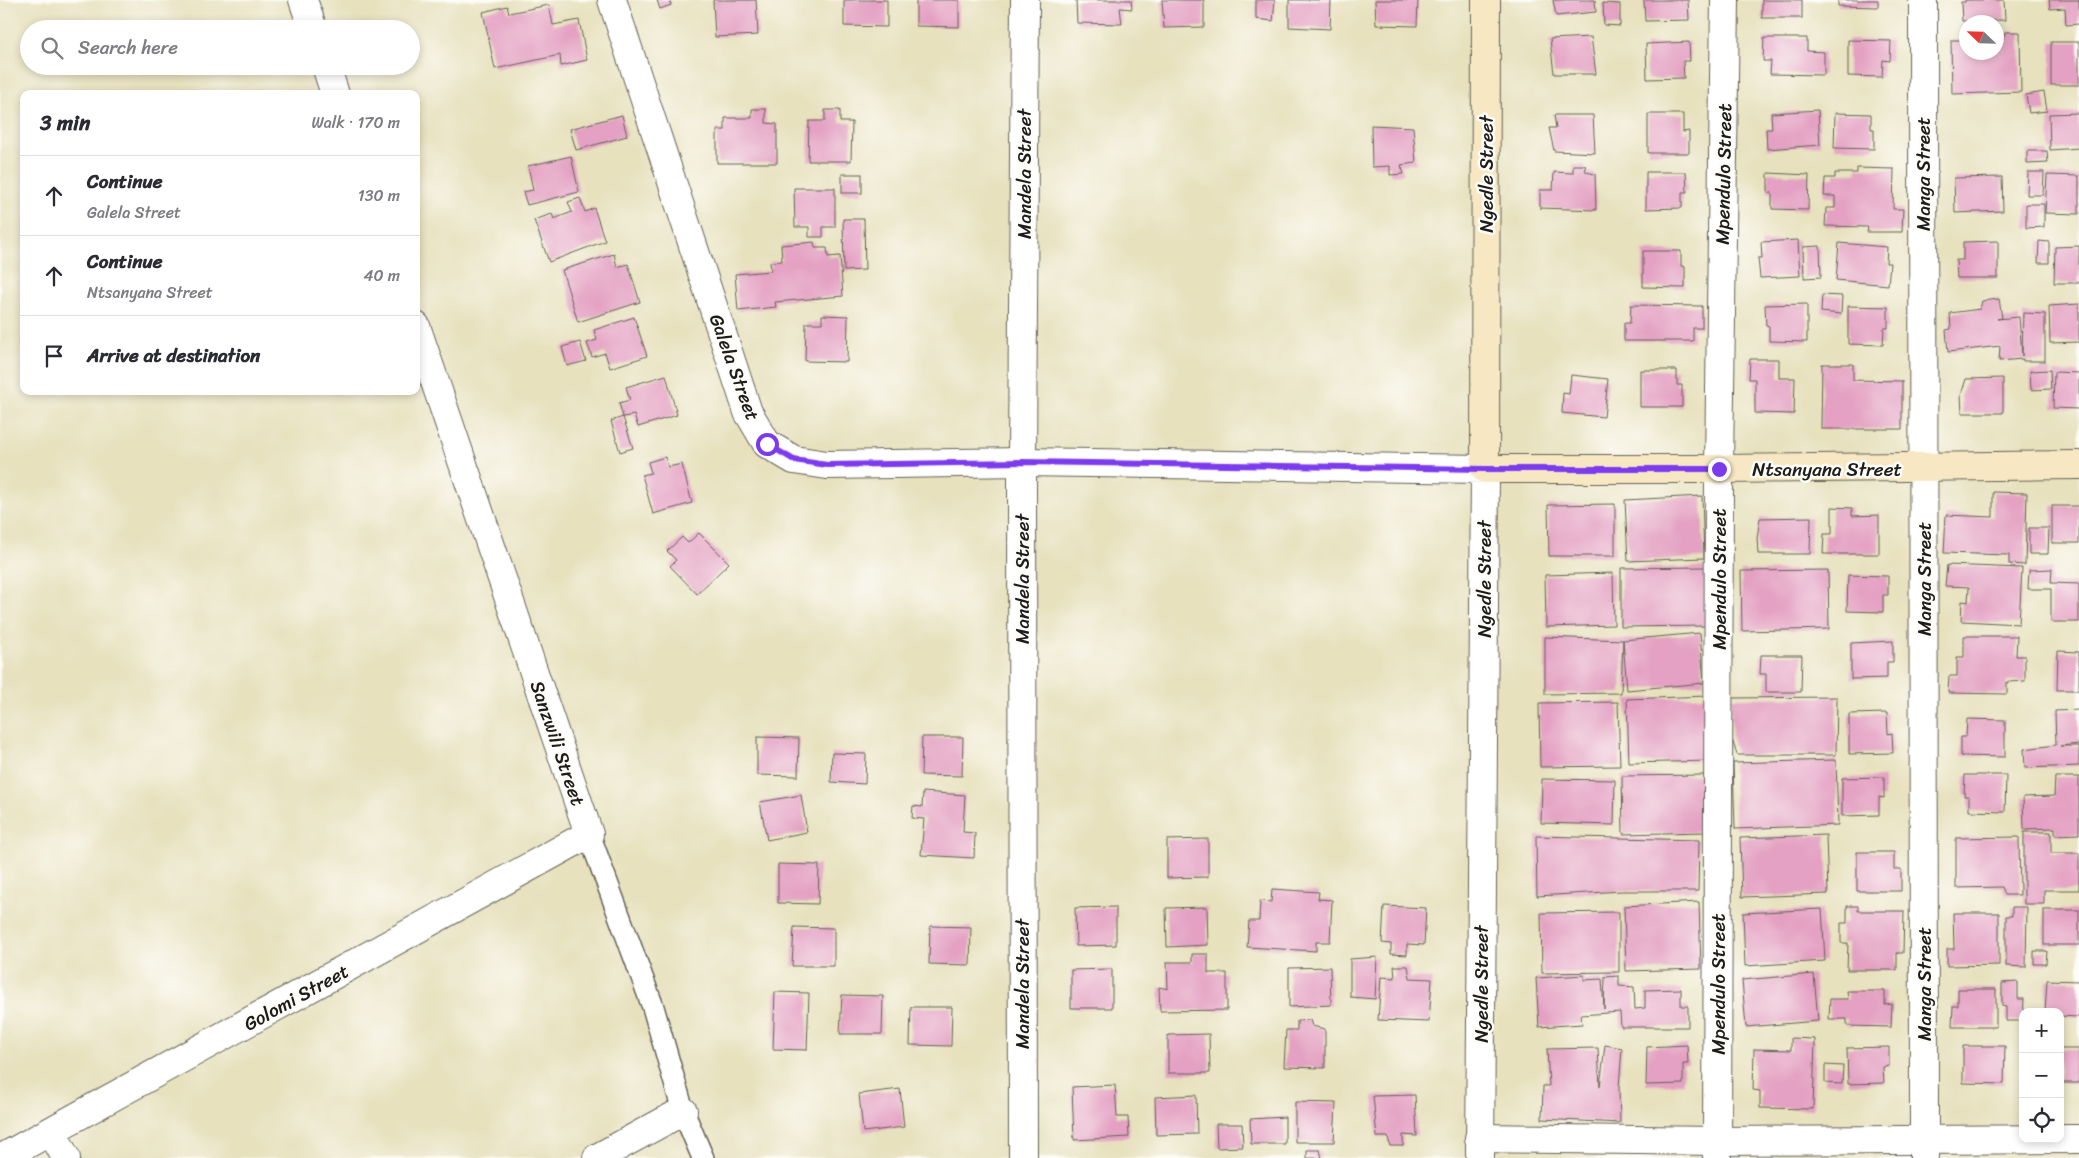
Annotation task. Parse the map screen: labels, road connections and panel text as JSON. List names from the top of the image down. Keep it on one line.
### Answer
{"streets":{"street":["Mandela Street","Ngedle Street","Mpendulo Street","Manga Street","Galela Street","Ntsanyana Street","Sanzwili Street","Golomi Street"]},"crossings":[["Mandela Street","Galela Street"],["Ngedle Street","Galela Street"],["Ngedle Street","Ntsanyana Street"],["Mpendulo Street","Ntsanyana Street"],["Manga Street","Ntsanyana Street"],["Galela Street","Ntsanyana Street"],["Sanzwili Street","Golomi Street"]],"north":"top left","page":{"search":"Search here","heading":["3 min","Walk · 170 m"],"list":[["Continue","Galela Street","130 m"],["Continue","Ntsanyana Street","40 m"],"Arrive at destination"],"map_buttons":["+","−"]}}
